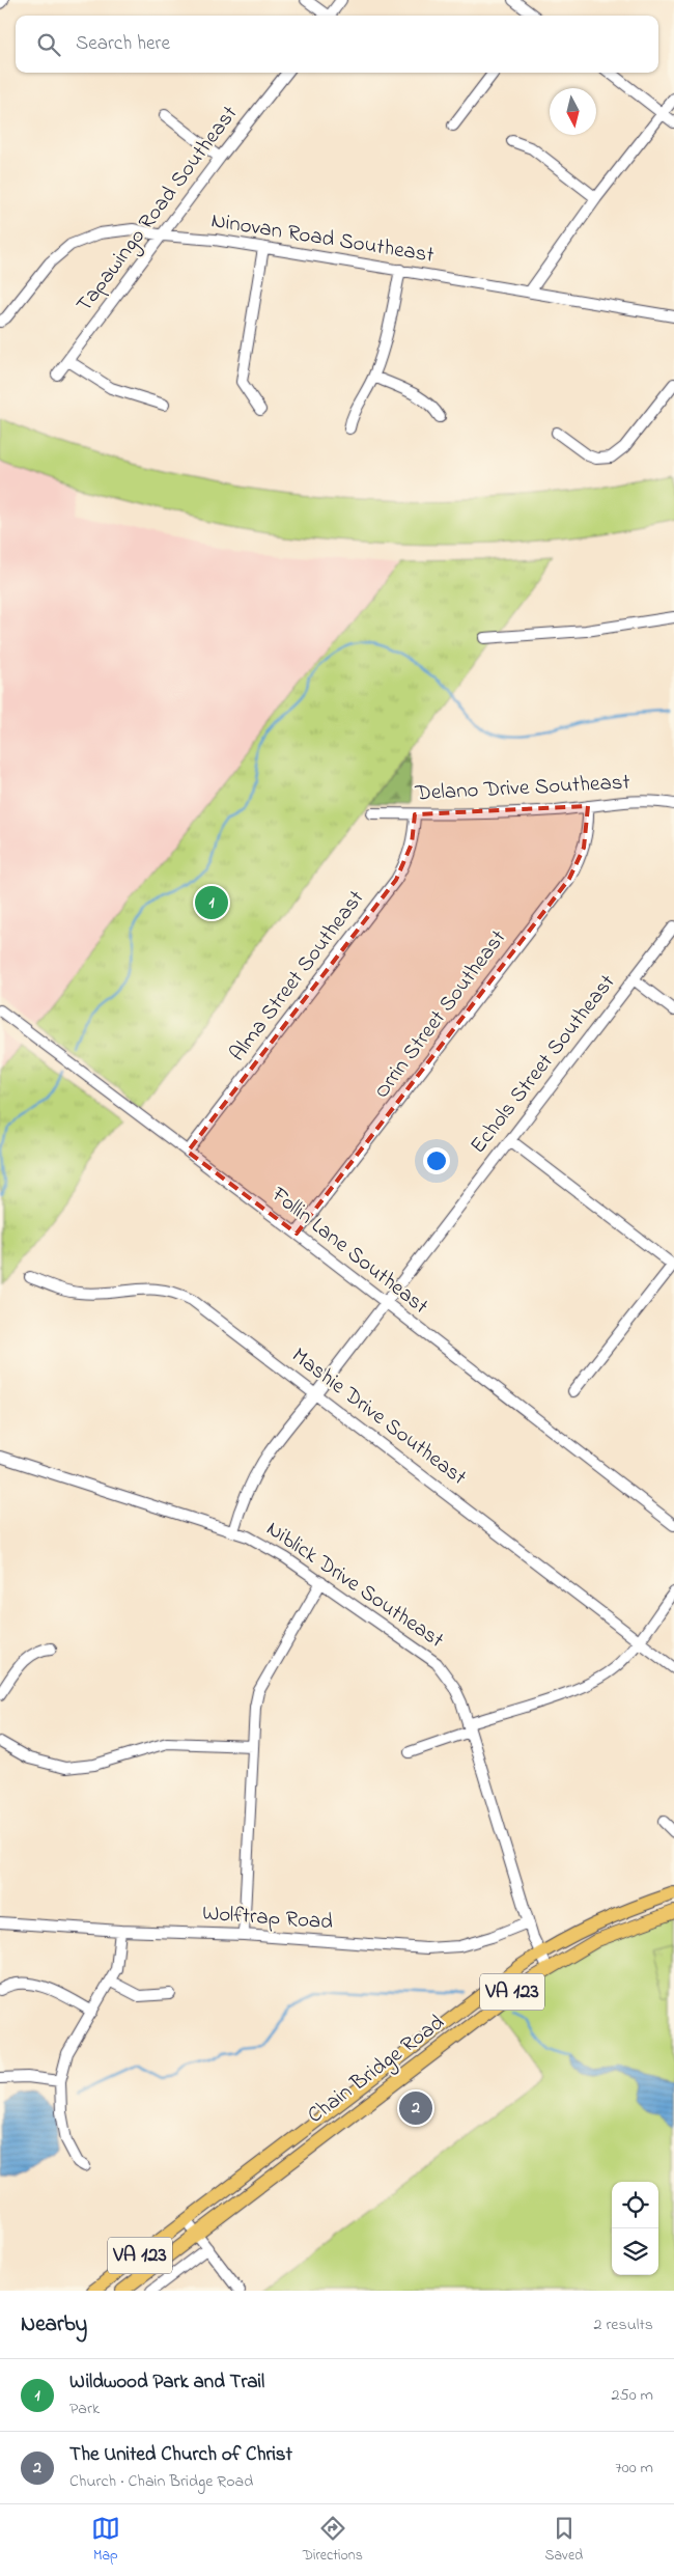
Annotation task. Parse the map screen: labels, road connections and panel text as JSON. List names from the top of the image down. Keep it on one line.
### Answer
{"streets":{"main road":["VA 123","Chain Bridge Road"],"street":["Tapawingo Road Southeast","Ninovan Road Southeast","Delano Drive Southeast","Alma Street Southeast","Orrin Street Southeast","Echols Street Southeast","Follin Lane Southeast","Mashie Drive Southeast","Niblick Drive Southeast","Wolftrap Road"]},"crossings":[["Tapawingo Road Southeast","Ninovan Road Southeast"],["Delano Drive Southeast","Alma Street Southeast"],["Delano Drive Southeast","Orrin Street Southeast"],["Alma Street Southeast","Follin Lane Southeast"],["Orrin Street Southeast","Follin Lane Southeast"],["Echols Street Southeast","Follin Lane Southeast"],["Echols Street Southeast","Mashie Drive Southeast"],["Echols Street Southeast","Niblick Drive Southeast"],["Niblick Drive Southeast","Wolftrap Road"],["Niblick Drive Southeast","VA 123"],["Niblick Drive Southeast","Chain Bridge Road"],["VA 123","Chain Bridge Road"]],"north":"bottom","page":{"search":"Search here","pins":["1","2"],"heading":["Nearby","2 results"],"list":[{"mark":"1","name":"Wildwood Park and Trail","note":"Park","value":"250 m"},{"mark":"2","name":"The United Church of Christ","note":"Church · Chain Bridge Road","value":"700 m"}],"nav":["Map","Directions","Saved"]}}
